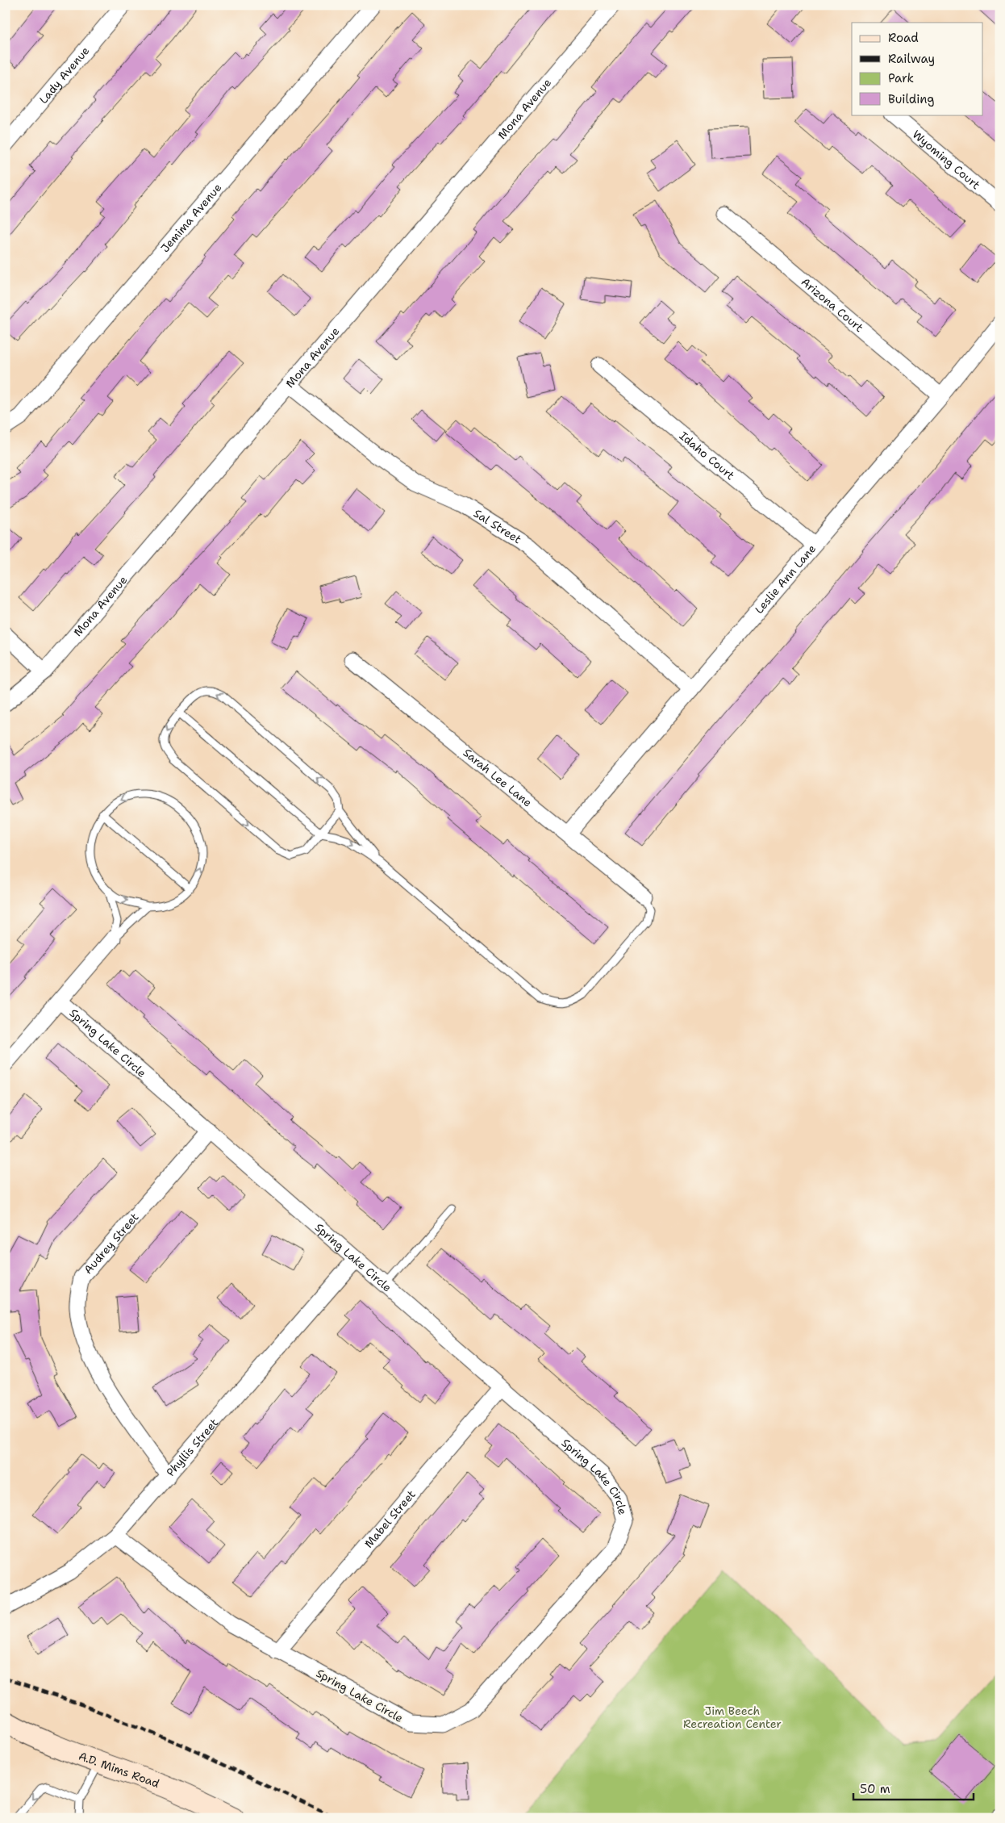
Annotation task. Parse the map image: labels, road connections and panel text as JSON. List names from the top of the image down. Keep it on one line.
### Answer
{"streets":{"street":["Lady Avenue","Mona Avenue","Wyoming Court","Jemima Avenue","Arizona Court","Idaho Court","Sal Street","Leslie Ann Lane","Sarah Lee Lane","Spring Lake Circle","Audrey Street","Phyllis Street","Mabel Street","A.D. Mims Road"]},"crossings":[["Mona Avenue","Sal Street"],["Arizona Court","Leslie Ann Lane"],["Idaho Court","Leslie Ann Lane"],["Sal Street","Leslie Ann Lane"],["Leslie Ann Lane","Sarah Lee Lane"],["Spring Lake Circle","Audrey Street"],["Spring Lake Circle","Phyllis Street"],["Spring Lake Circle","Mabel Street"],["Audrey Street","Phyllis Street"]],"parks":["Jim Beech Recreation Center"],"legend":["Road","Railway","Park","Building"],"scale_bar":"50 m"}
